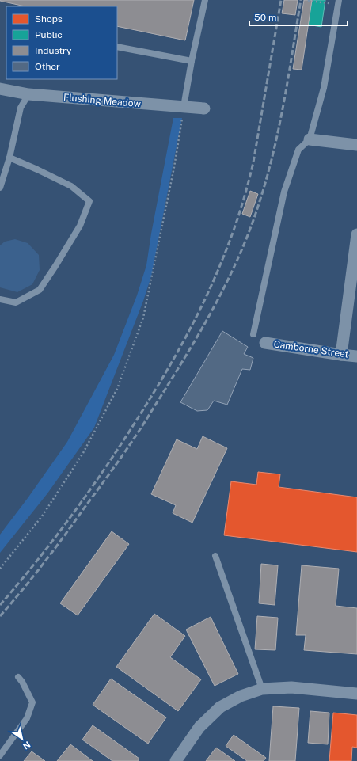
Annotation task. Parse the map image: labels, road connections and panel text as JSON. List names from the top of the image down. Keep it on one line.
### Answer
{"streets":{"street":["Flushing Meadow","Camborne Street"]},"legend":["Shops","Public","Industry","Other"],"scale_bar":"50 m","north":"bottom right"}
